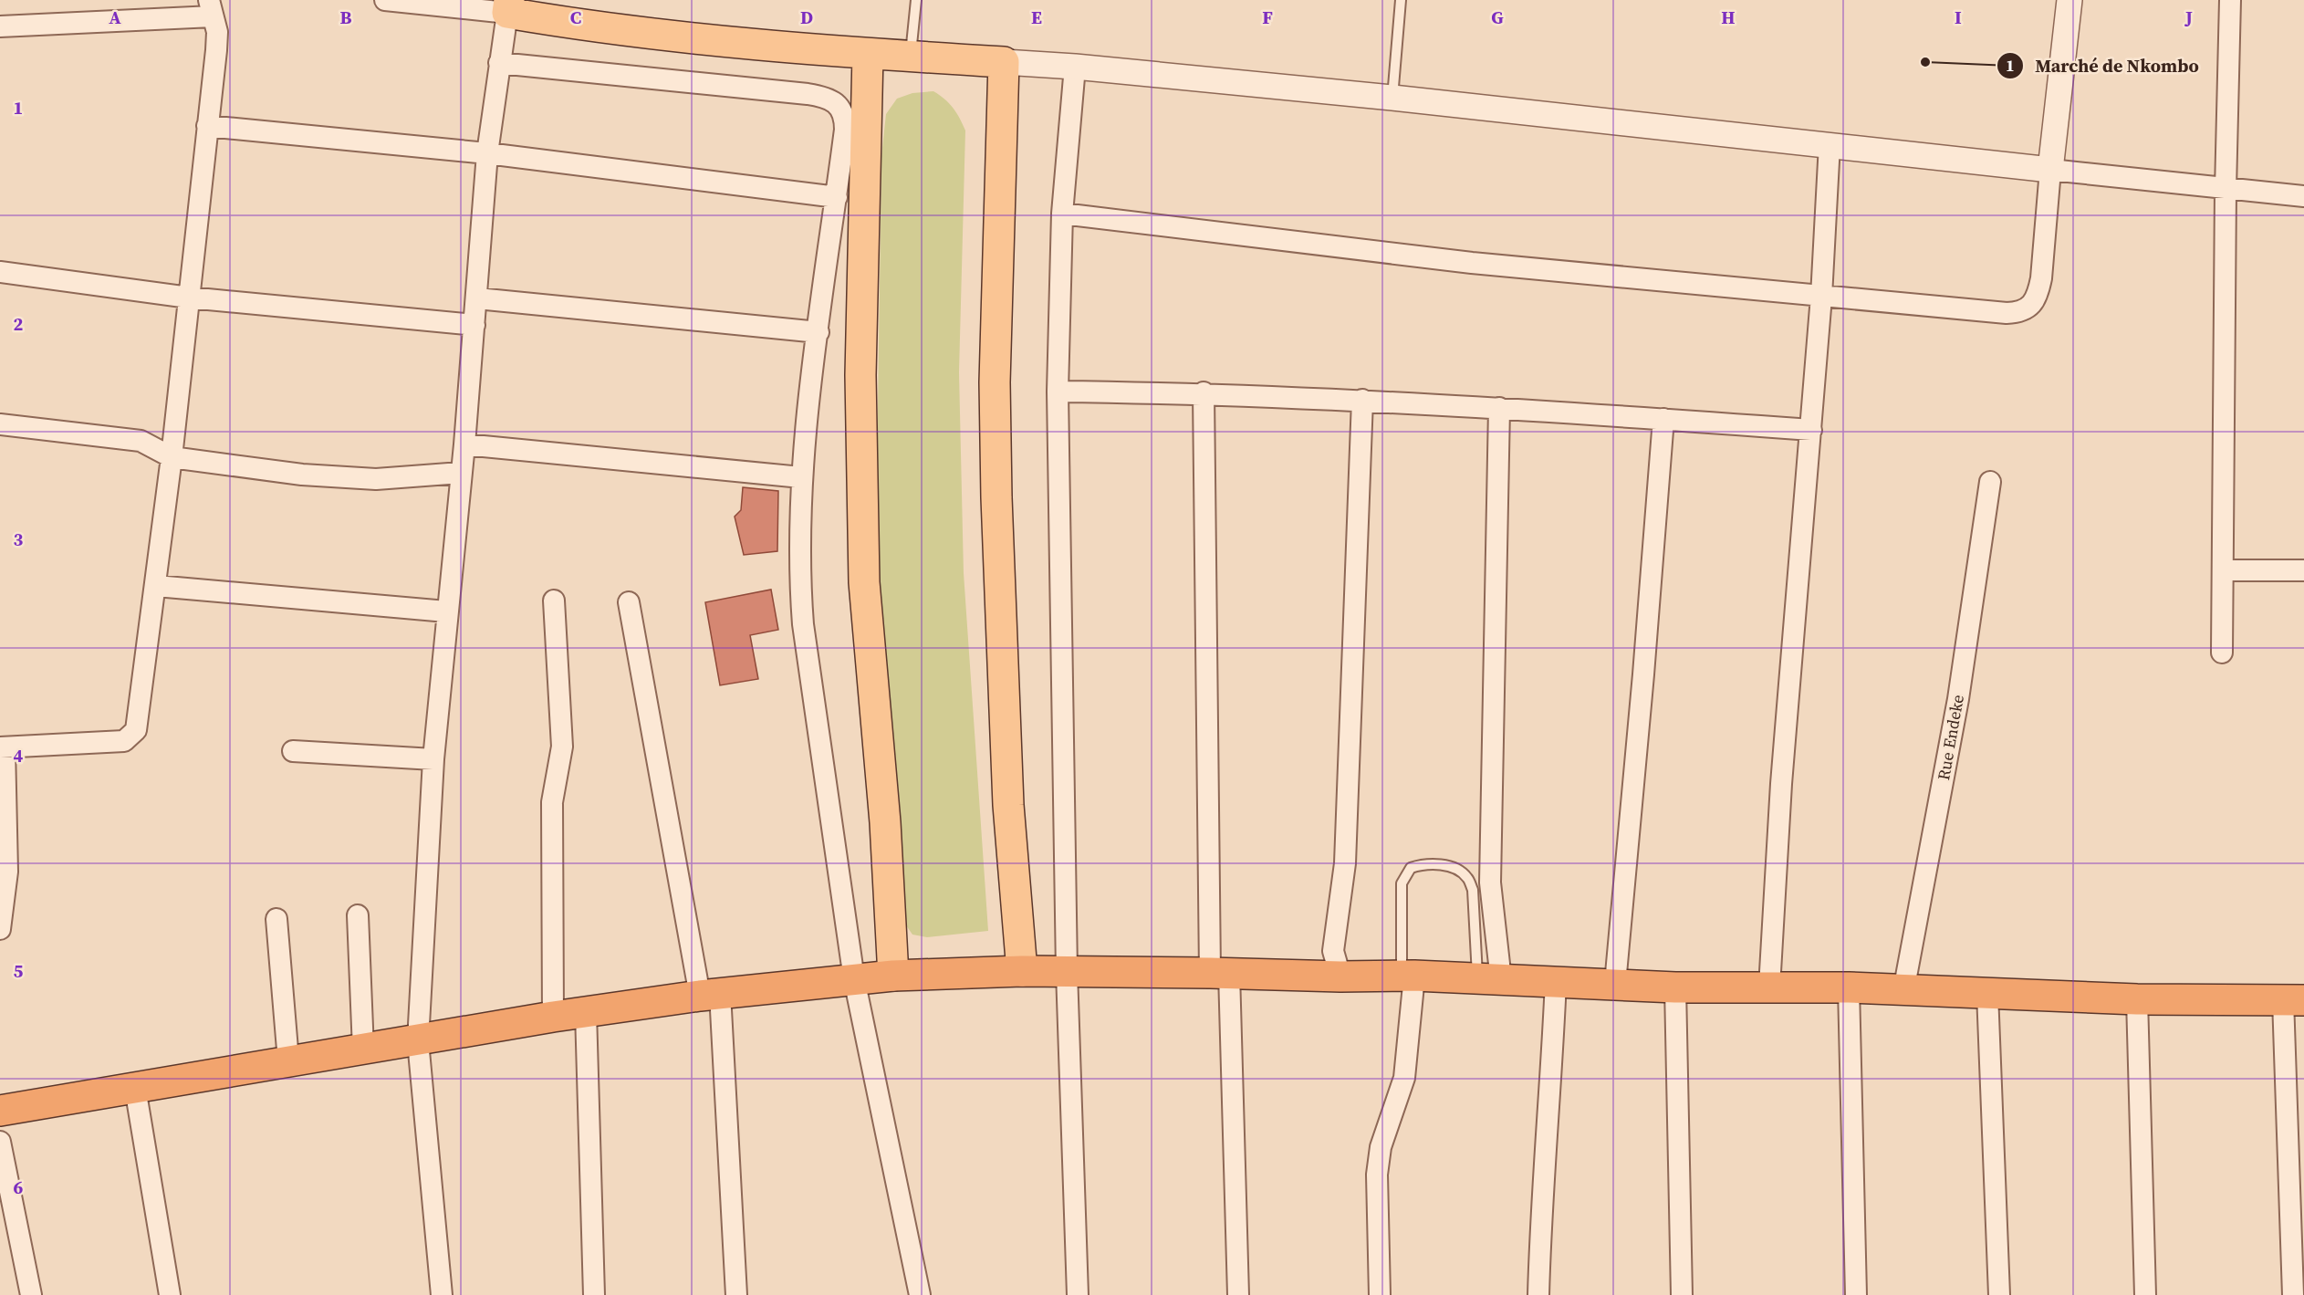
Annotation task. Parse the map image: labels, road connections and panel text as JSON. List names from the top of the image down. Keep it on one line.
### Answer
{"streets":{"street":["Rue Endeke"]},"places":["Marché de Nkombo"],"grid":{"columns":["A","B","C","D","E","F","G","H","I","J"],"rows":["1","2","3","4","5","6"]}}
